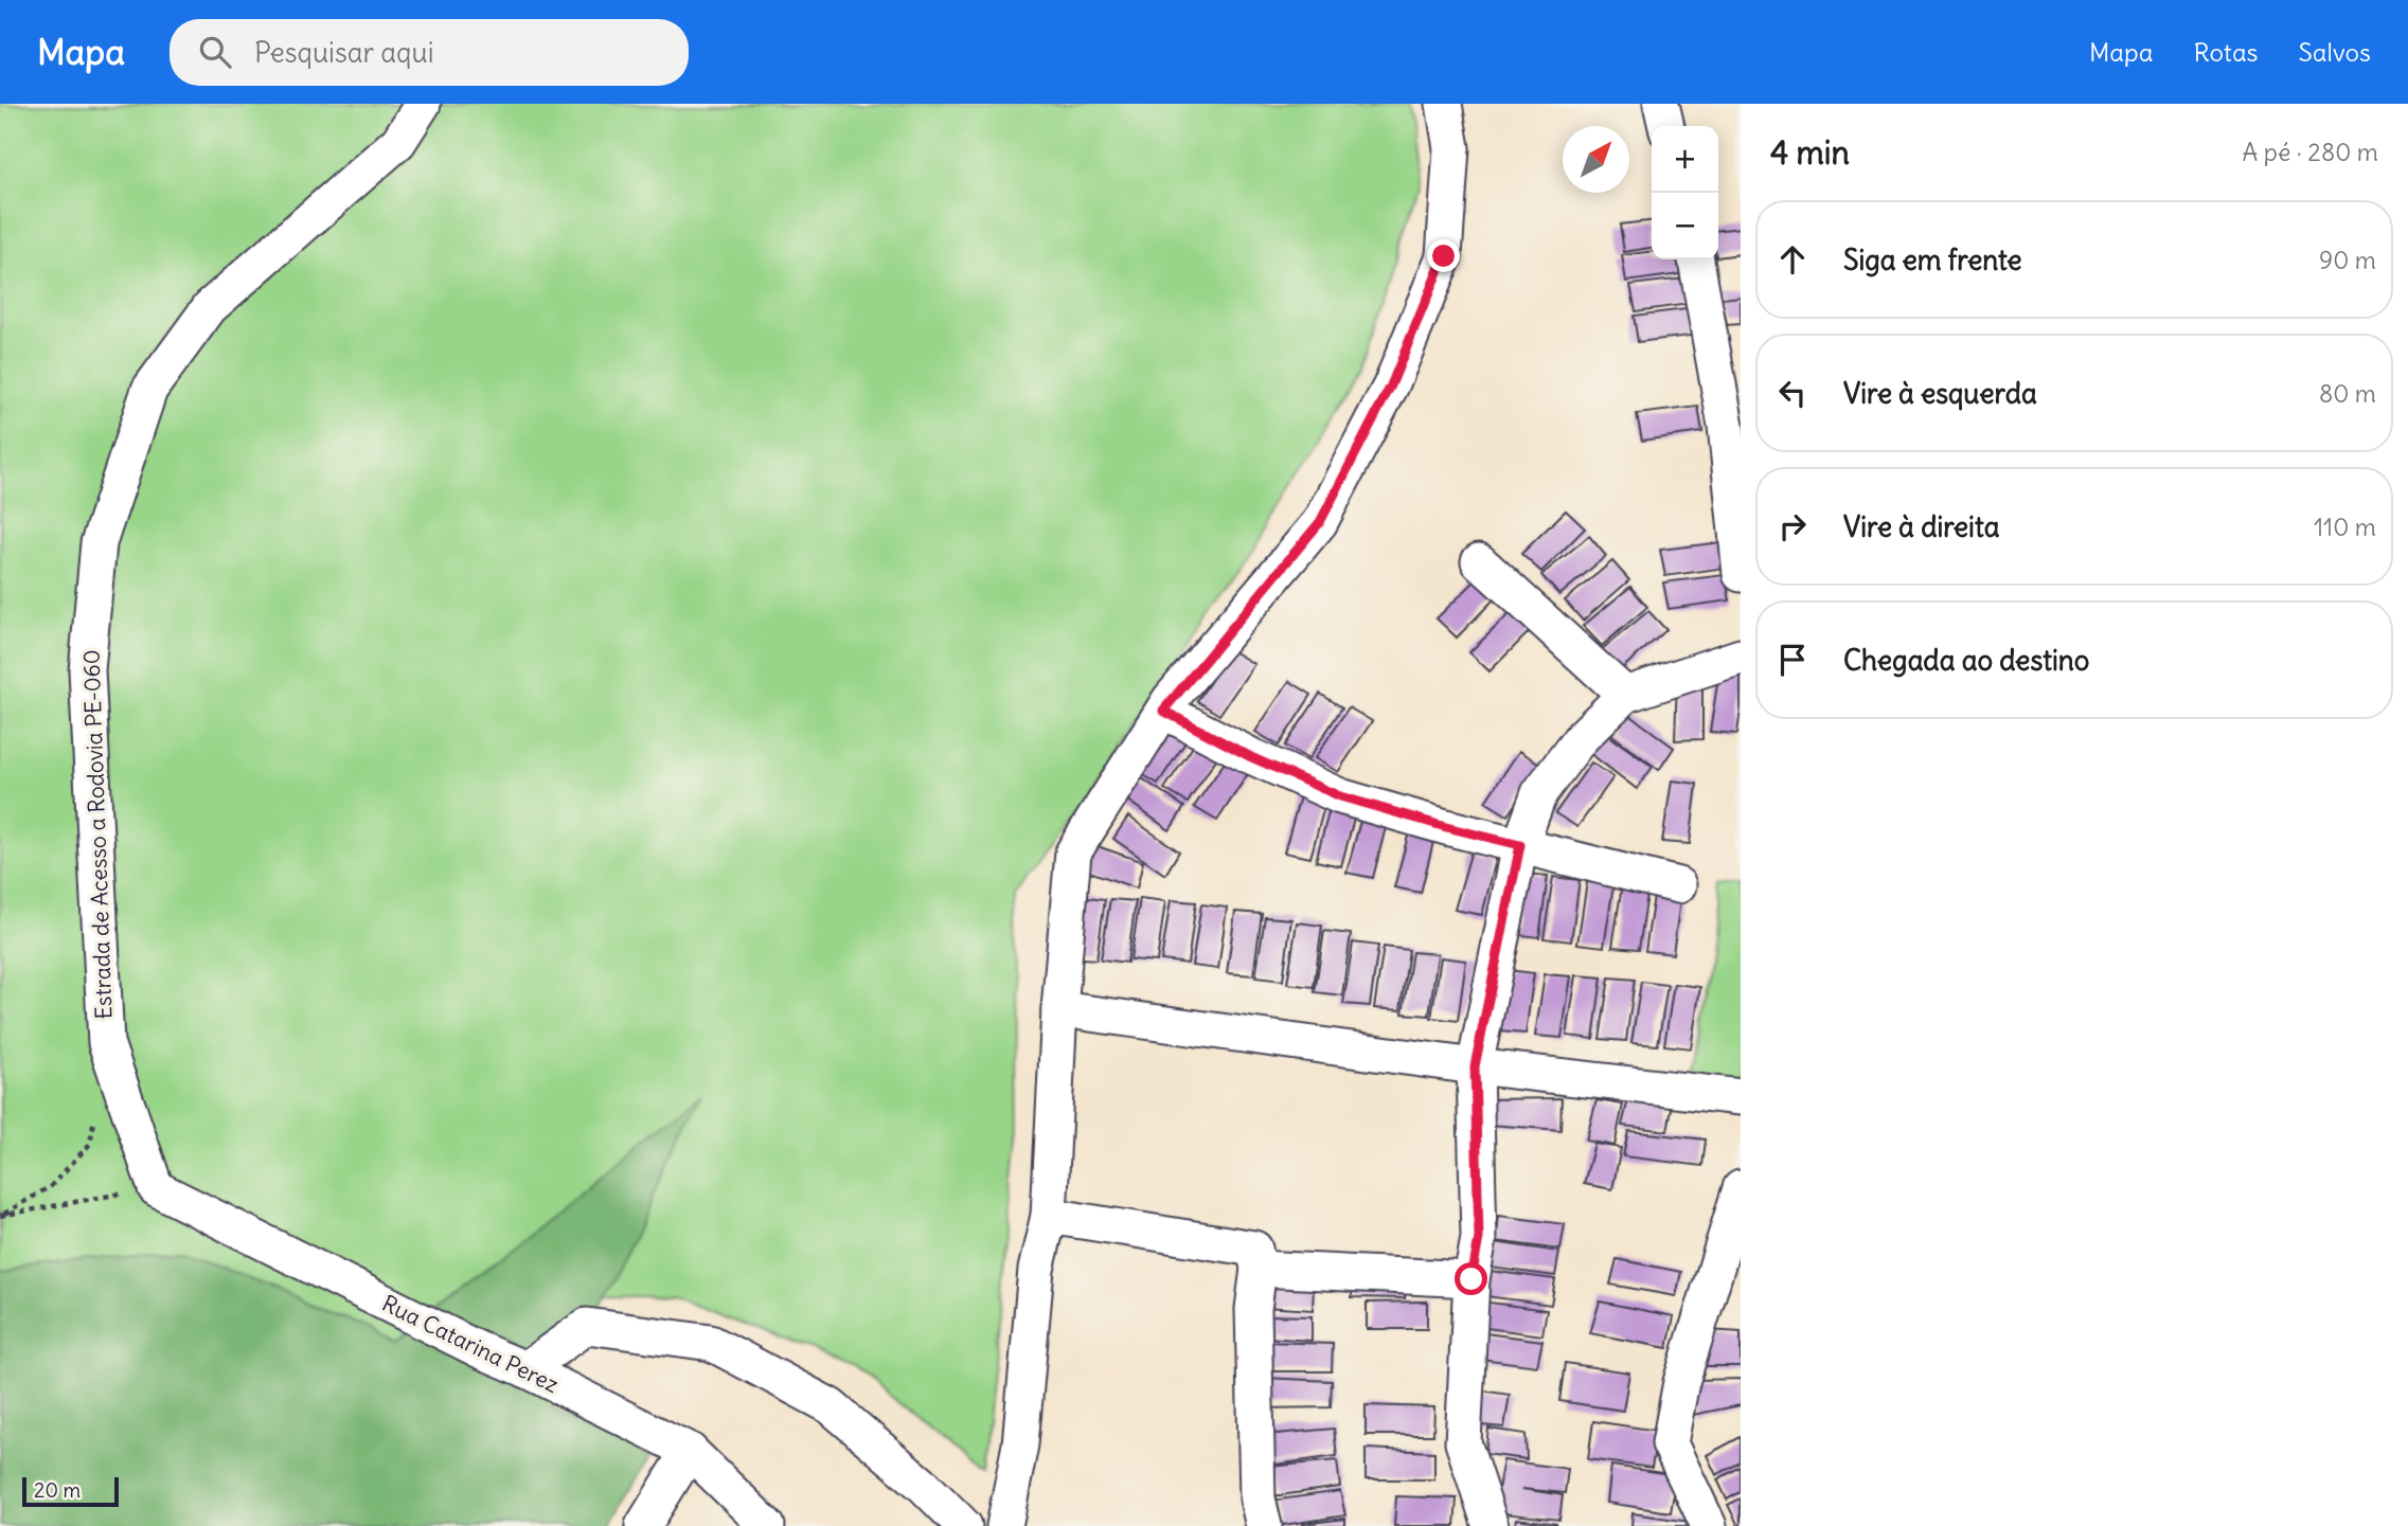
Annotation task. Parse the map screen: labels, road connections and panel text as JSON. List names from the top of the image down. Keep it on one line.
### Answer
{"streets":{"street":["Estrada de Acesso a Rodovia PE-060","Rua Catarina Perez"]},"crossings":[["Estrada de Acesso a Rodovia PE-060","Rua Catarina Perez"]],"scale_bar":"20 m","north":"top right","page":{"header":"Mapa","search":"Pesquisar aqui","nav":["Mapa","Rotas","Salvos"],"heading":["4 min","A pé · 280 m"],"map_buttons":["+","−"],"list":[["Siga em frente","90 m"],["Vire à esquerda","80 m"],["Vire à direita","110 m"],"Chegada ao destino"],"scale":"20 m"}}
